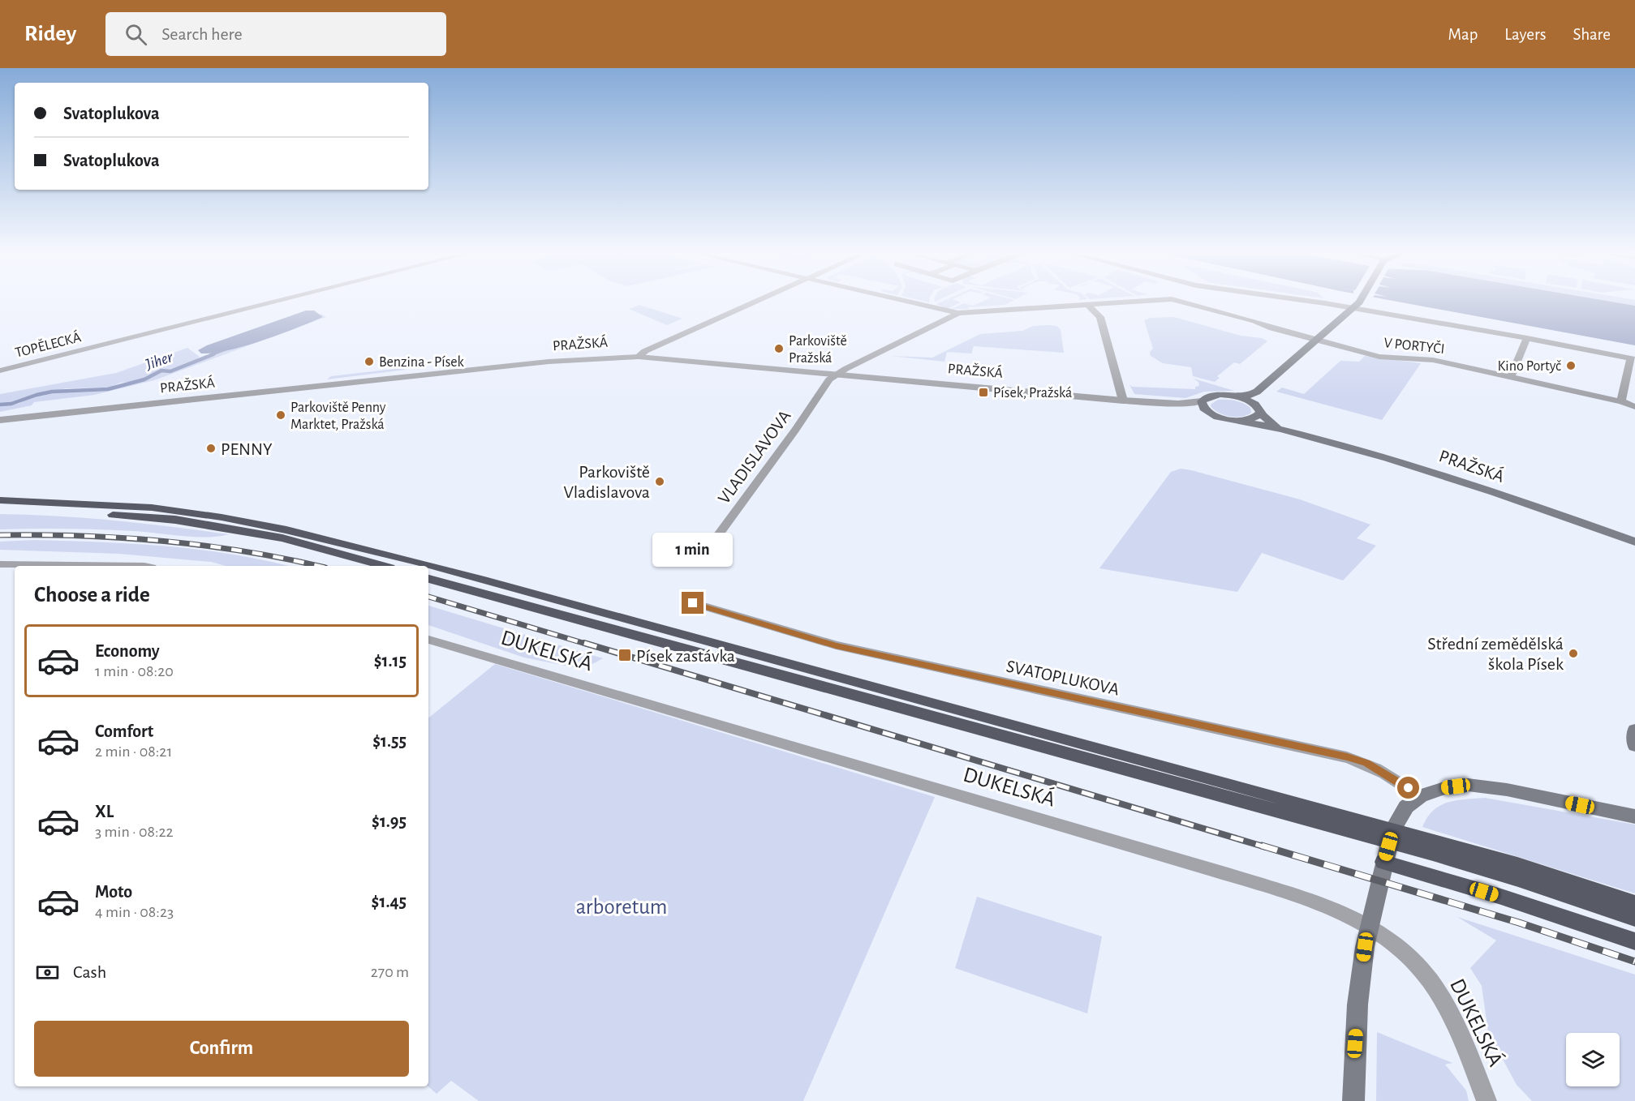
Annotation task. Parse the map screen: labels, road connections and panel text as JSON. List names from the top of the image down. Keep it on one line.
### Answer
{"streets":{"main road":["PRAŽSKÁ"],"street":["TOPĚLECKÁ","V PORTYČI","VLADISLAVOVA","DUKELSKÁ","SVATOPLUKOVA"]},"crossings":[["PRAŽSKÁ","VLADISLAVOVA"]],"water":["Jiher"],"parks":["arboretum"],"places":{"other":["Parkoviště Pražská","Benzina - Písek","Kino Portyč","Parkoviště Penny Marktet, Pražská","PENNY","Parkoviště Vladislavova","Střední zemědělská škola Písek"],"transit":["Písek, Pražská","Písek zastávka"]},"page":{"header":"Ridey","search":"Search here","nav":["Map","Layers","Share"],"banner":["Svatoplukova","Svatoplukova"],"bubble":"1 min","heading":"Choose a ride","list":[{"name":"Economy","note":"1 min · 08:20","value":"$1.15"},{"name":"Comfort","note":"2 min · 08:21","value":"$1.55"},{"name":"XL","note":"3 min · 08:22","value":"$1.95"},{"name":"Moto","note":"4 min · 08:23","value":"$1.45"}],"pay":["Cash","270 m"],"buttons":"Confirm"}}
